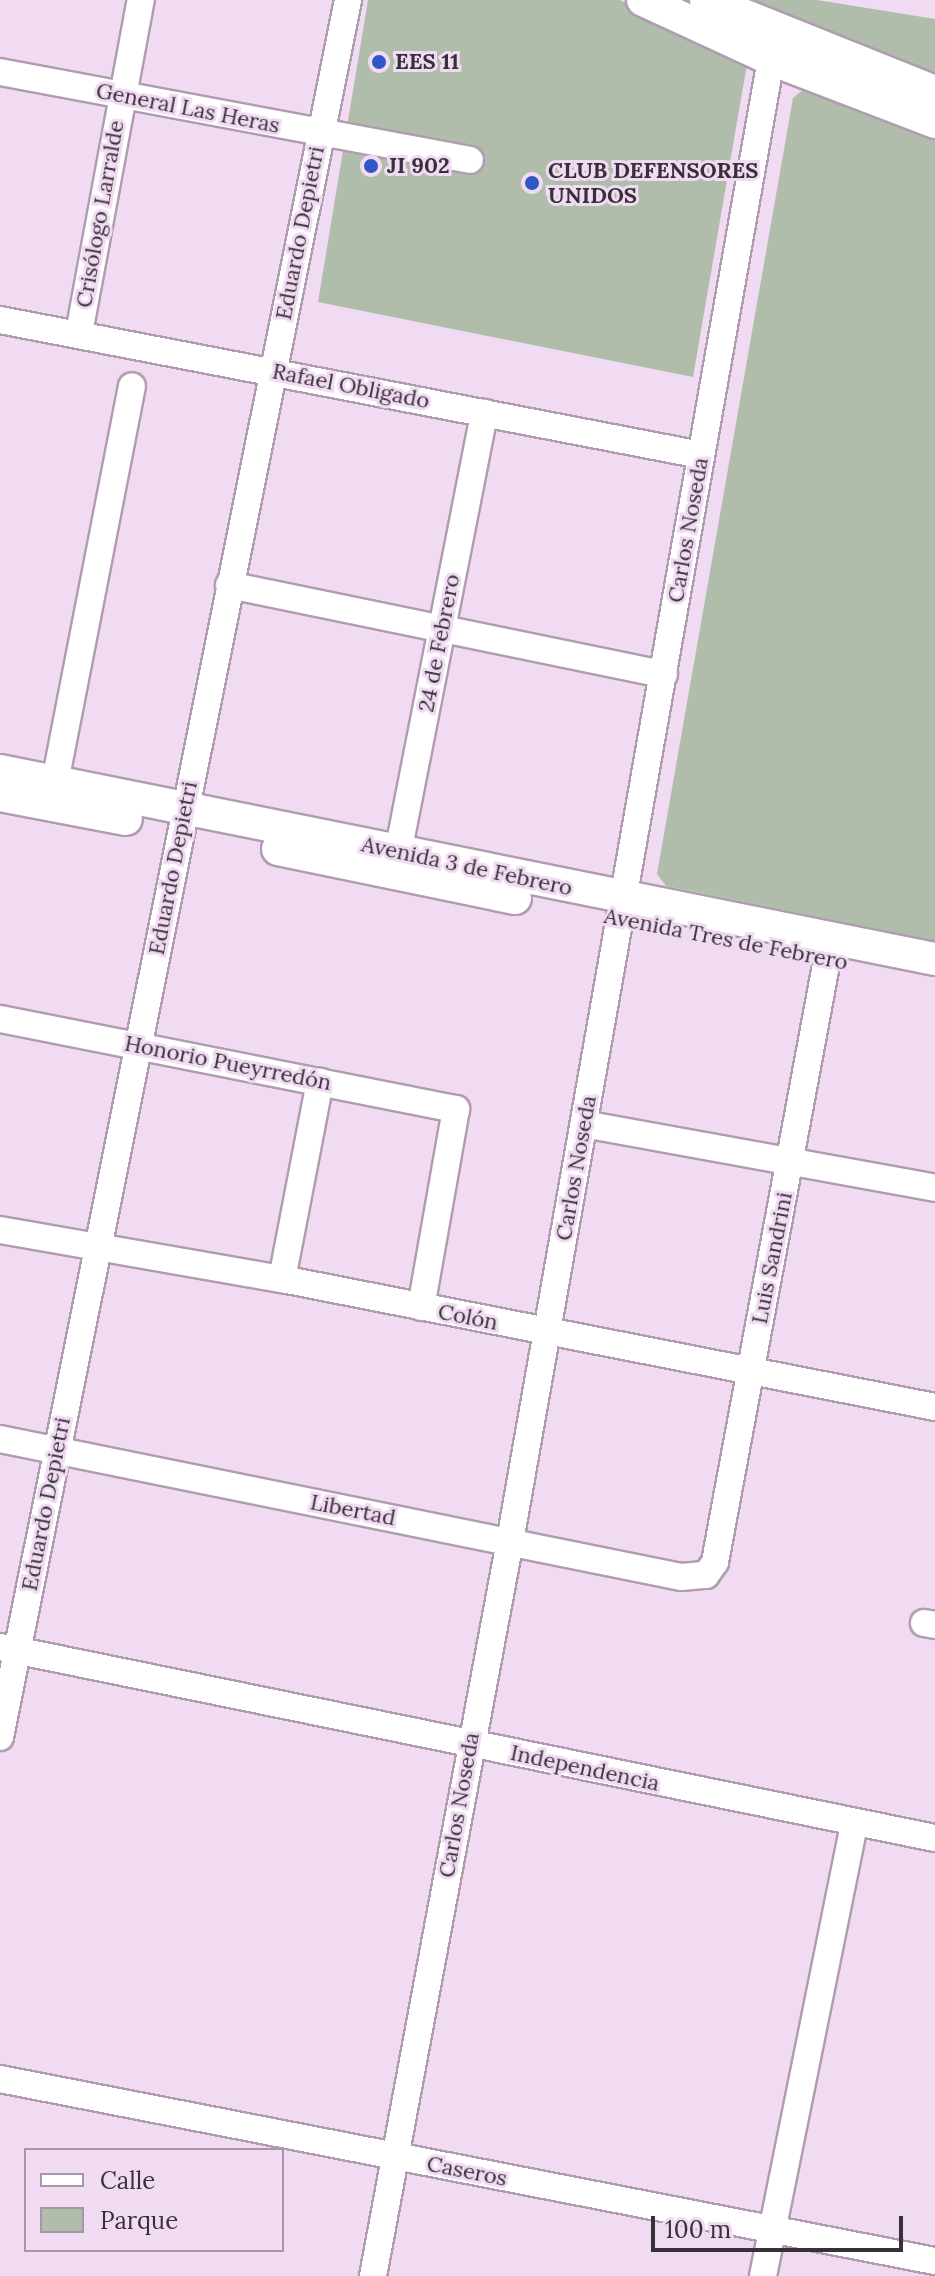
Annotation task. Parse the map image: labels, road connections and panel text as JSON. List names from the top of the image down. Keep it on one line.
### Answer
{"streets":{"main road":["Avenida Tres de Febrero"],"street":["General Las Heras","Crisólogo Larralde","Eduardo Depietri","Rafael Obligado","Carlos Noseda","24 de Febrero","Honorio Pueyrredón","Luis Sandrini","Colón","Libertad","Independencia","Caseros"]},"crossings":[["General Las Heras","Crisólogo Larralde"],["General Las Heras","Eduardo Depietri"],["Crisólogo Larralde","Rafael Obligado"],["Eduardo Depietri","Rafael Obligado"],["Eduardo Depietri","Avenida Tres de Febrero"],["Eduardo Depietri","Honorio Pueyrredón"],["Eduardo Depietri","Colón"],["Eduardo Depietri","Libertad"],["Eduardo Depietri","Independencia"],["Rafael Obligado","Carlos Noseda"],["Rafael Obligado","24 de Febrero"],["Carlos Noseda","Avenida Tres de Febrero"],["Carlos Noseda","Colón"],["Carlos Noseda","Libertad"],["Carlos Noseda","Independencia"],["Carlos Noseda","Caseros"],["24 de Febrero","Avenida Tres de Febrero"],["Avenida Tres de Febrero","Luis Sandrini"],["Honorio Pueyrredón","Colón"],["Luis Sandrini","Colón"],["Luis Sandrini","Libertad"]],"places":["EES 11","JI 902","CLUB DEFENSORES UNIDOS"],"legend":["Calle","Parque"],"scale_bar":"100 m"}
